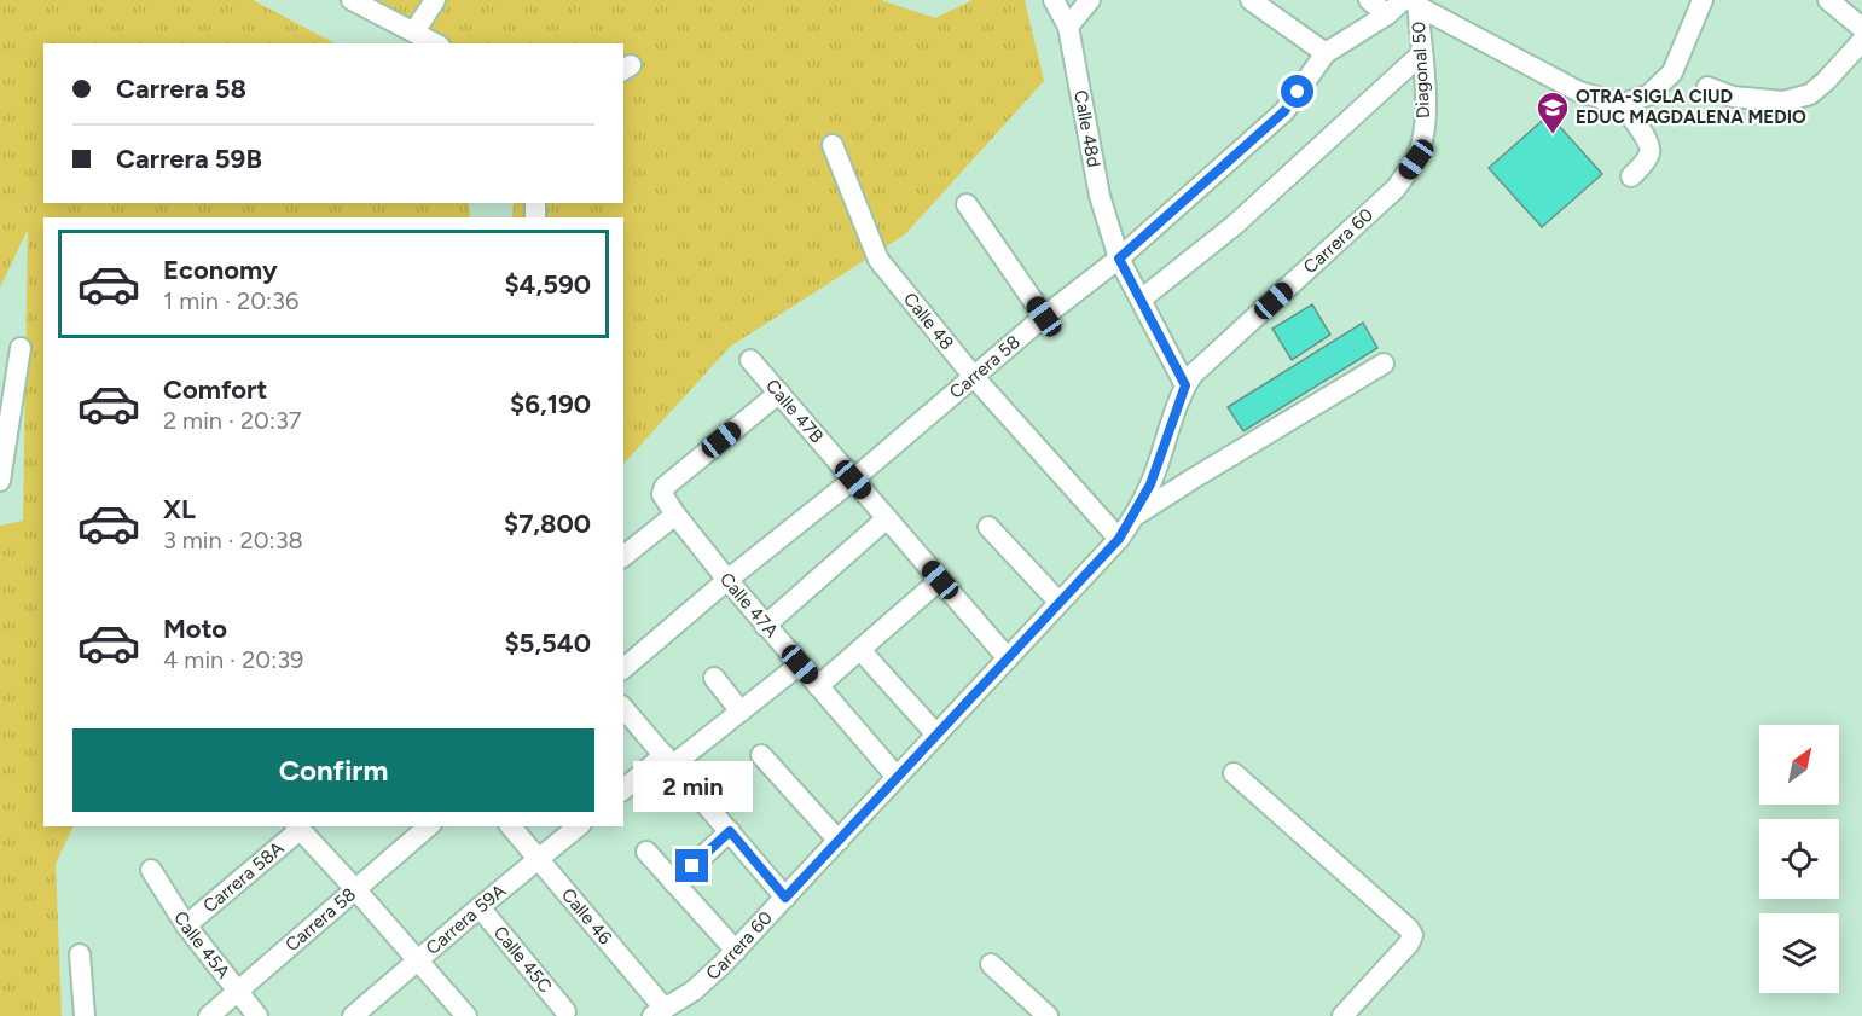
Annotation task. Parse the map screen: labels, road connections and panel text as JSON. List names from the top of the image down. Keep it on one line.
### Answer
{"streets":{"street":["Diagonal 50","Calle 48d","Carrera 60","Calle 48","Carrera 58","Calle 47B","Calle 47A","Carrera 58A","Calle 46","Carrera 59A","Calle 45A","Calle 45C"]},"crossings":[["Diagonal 50","Carrera 60"],["Diagonal 50","Carrera 58"],["Calle 48d","Carrera 58"],["Carrera 60","Calle 48"],["Carrera 60","Calle 47B"],["Carrera 60","Calle 47A"],["Carrera 60","Calle 46"],["Calle 48","Carrera 58"],["Carrera 58","Calle 47B"],["Carrera 58","Calle 47A"],["Carrera 58","Calle 45A"],["Calle 47B","Calle 47A"],["Carrera 58A","Calle 45A"],["Calle 46","Carrera 59A"],["Carrera 59A","Calle 45C"]],"places":{"school or university":["OTRA-SIGLA CIUD EDUC MAGDALENA MEDIO"]},"north":"top right","page":{"banner":["Carrera 58","Carrera 59B"],"list":[{"name":"Economy","note":"1 min · 20:36","value":"$4,590"},{"name":"Comfort","note":"2 min · 20:37","value":"$6,190"},{"name":"XL","note":"3 min · 20:38","value":"$7,800"},{"name":"Moto","note":"4 min · 20:39","value":"$5,540"}],"buttons":"Confirm","bubble":"2 min"}}
